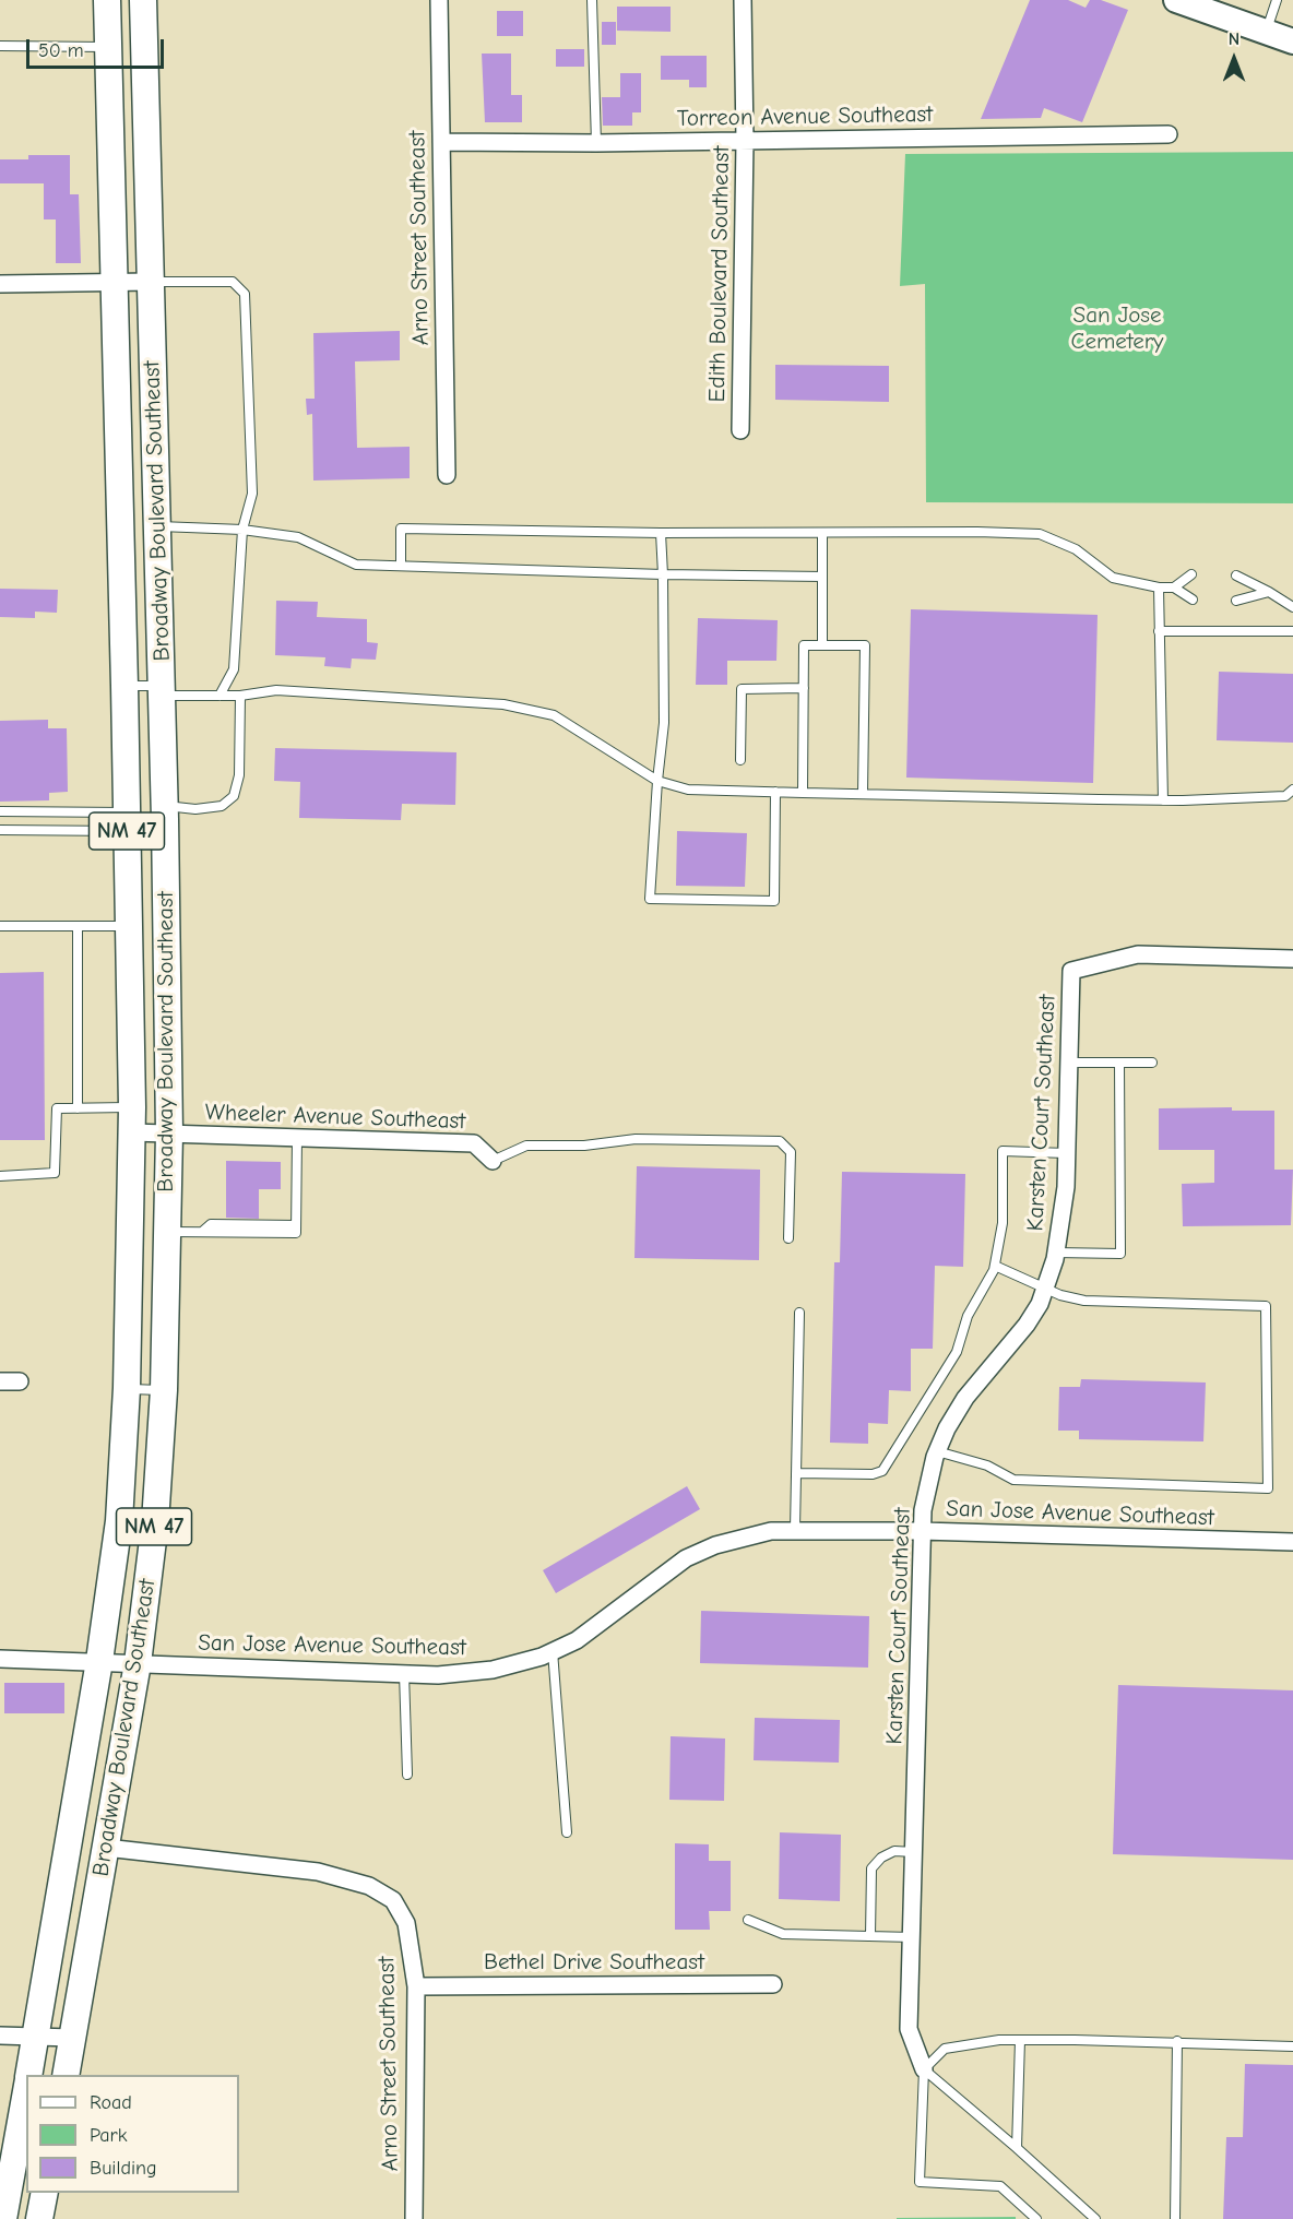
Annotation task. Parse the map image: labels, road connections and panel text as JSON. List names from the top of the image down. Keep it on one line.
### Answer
{"streets":{"main road":["Broadway Boulevard Southeast","NM 47"],"street":["Torreon Avenue Southeast","Arno Street Southeast","Edith Boulevard Southeast","Karsten Court Southeast","Wheeler Avenue Southeast","San Jose Avenue Southeast","Bethel Drive Southeast"]},"crossings":[["Torreon Avenue Southeast","Arno Street Southeast"],["Torreon Avenue Southeast","Edith Boulevard Southeast"],["Arno Street Southeast","Broadway Boulevard Southeast"],["Arno Street Southeast","Bethel Drive Southeast"],["Broadway Boulevard Southeast","Wheeler Avenue Southeast"],["Broadway Boulevard Southeast","San Jose Avenue Southeast"],["Karsten Court Southeast","San Jose Avenue Southeast"]],"parks":["San Jose Cemetery"],"legend":["Road","Park","Building"],"scale_bar":"50 m","north":"top"}
